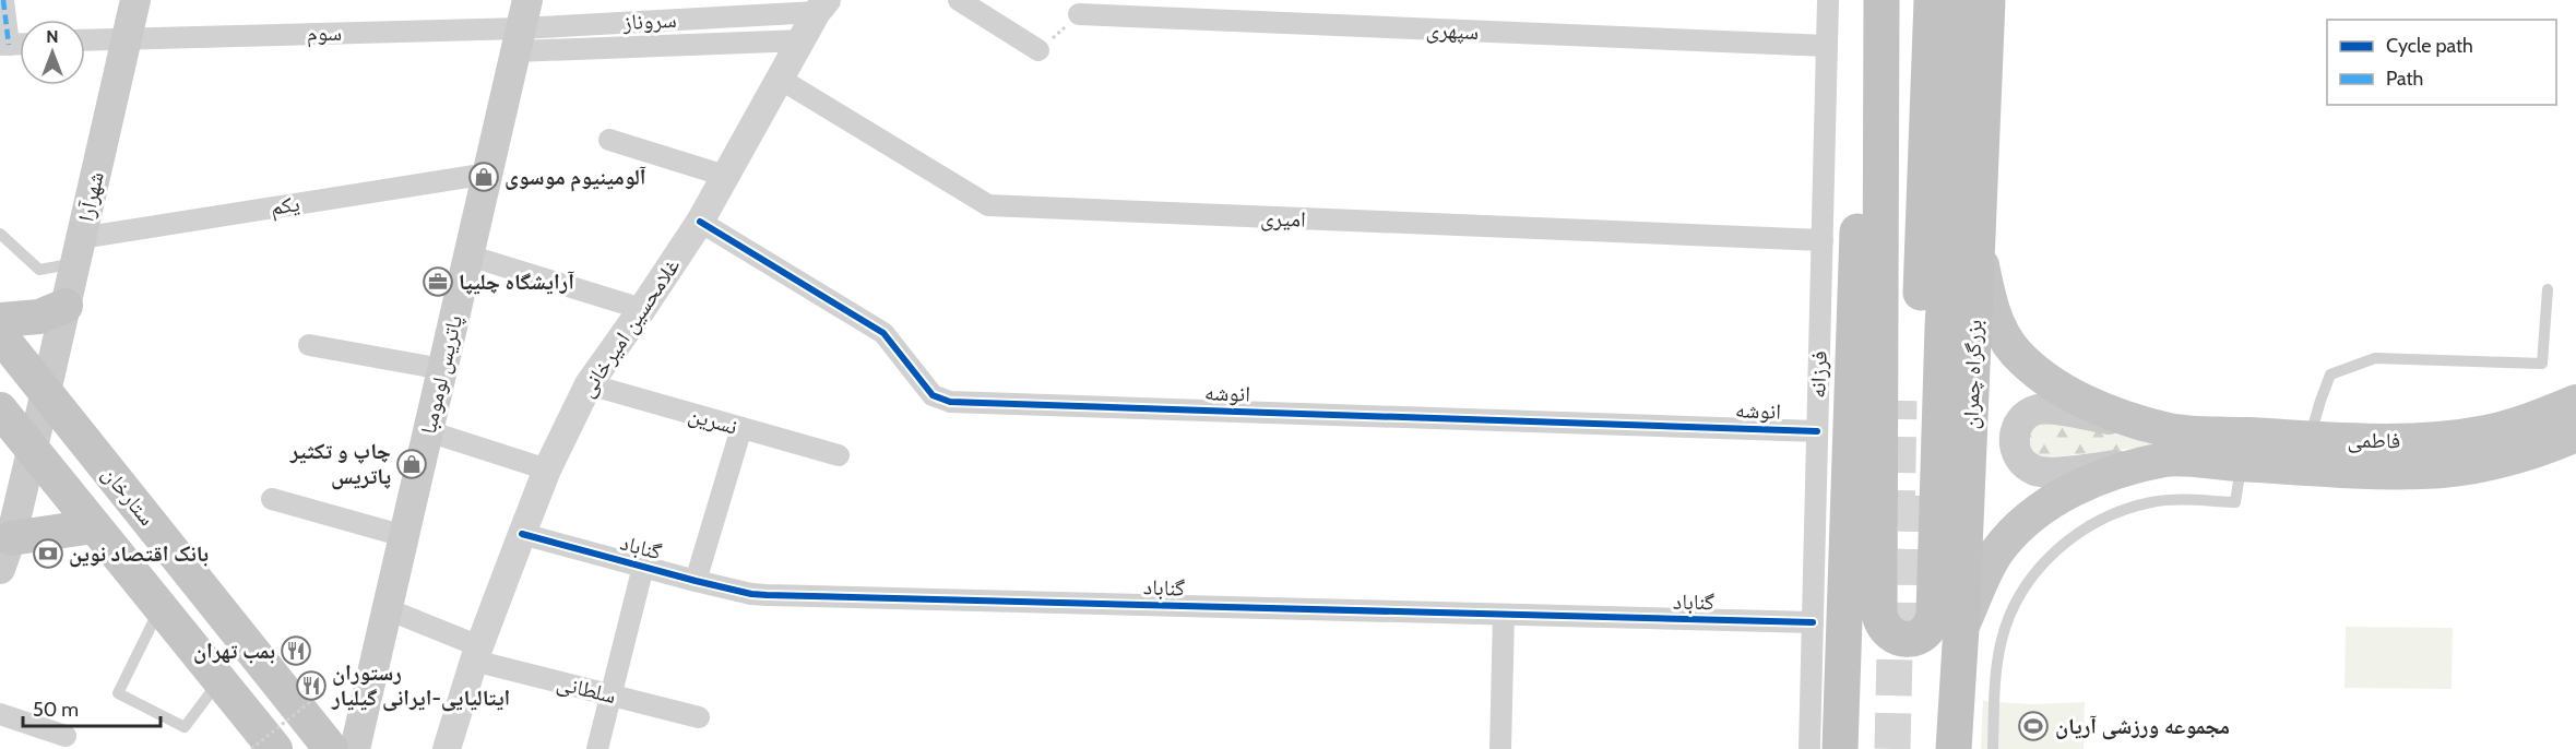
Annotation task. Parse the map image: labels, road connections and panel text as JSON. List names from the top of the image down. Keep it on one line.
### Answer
{"streets":{"highway":["بزرگراه چمران"],"main road":["شهرآرا","پاتریس لومومبا","فاطمی","ستارخان"],"street":["سروناز","سپهری","سوم","یکم","امیری","غلامحسین امیرخانی","فرزانه","انوشه","نسرین","گناباد","سلطانی"]},"crossings":[["سروناز","سوم"],["سروناز","غلامحسین امیرخانی"],["سروناز","پاتریس لومومبا"],["سپهری","فرزانه"],["سوم","شهرآرا"],["سوم","پاتریس لومومبا"],["شهرآرا","یکم"],["شهرآرا","ستارخان"],["یکم","پاتریس لومومبا"],["امیری","غلامحسین امیرخانی"],["امیری","فرزانه"],["غلامحسین امیرخانی","انوشه"],["غلامحسین امیرخانی","نسرین"],["غلامحسین امیرخانی","گناباد"],["غلامحسین امیرخانی","سلطانی"],["پاتریس لومومبا","سلطانی"],["فرزانه","انوشه"],["فرزانه","گناباد"]],"places":{"shop":["آلومینیوم موسوی","چاپ و تکثیر پاتریس"],"office":["آرایشگاه چلیپا"],"bank":["بانک اقتصاد نوین"],"restaurant":["بمب تهران","رستوران ایتالیایی-ایرانی گیلیار"],"sports":["مجموعه ورزشی آریان"]},"legend":["Cycle path","Path"],"scale_bar":"50 m","north":"top"}
